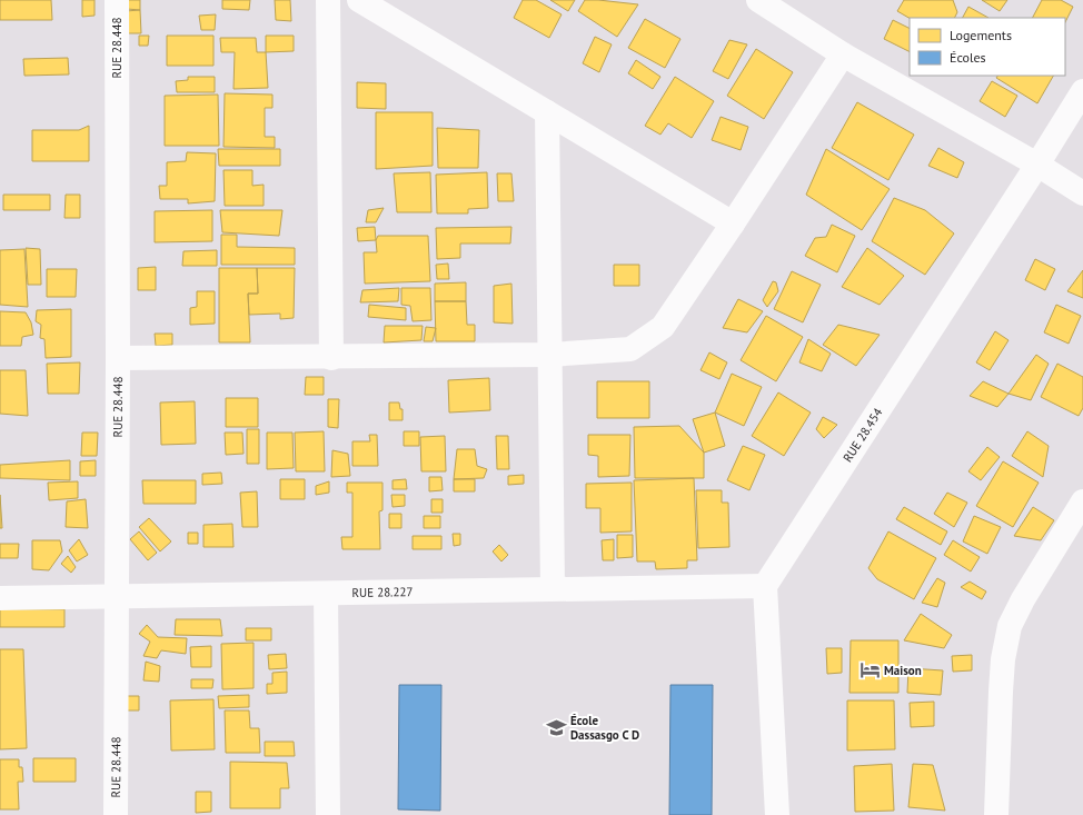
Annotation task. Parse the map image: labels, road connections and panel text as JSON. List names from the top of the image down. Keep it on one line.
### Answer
{"streets":{"street":["RUE 28.448","RUE 28.454","RUE 28.227"]},"crossings":[["RUE 28.448","RUE 28.227"],["RUE 28.454","RUE 28.227"]],"places":{"hotel":["Maison"],"school or university":["École Dassasgo C D"]},"legend":["Logements","Écoles"]}
